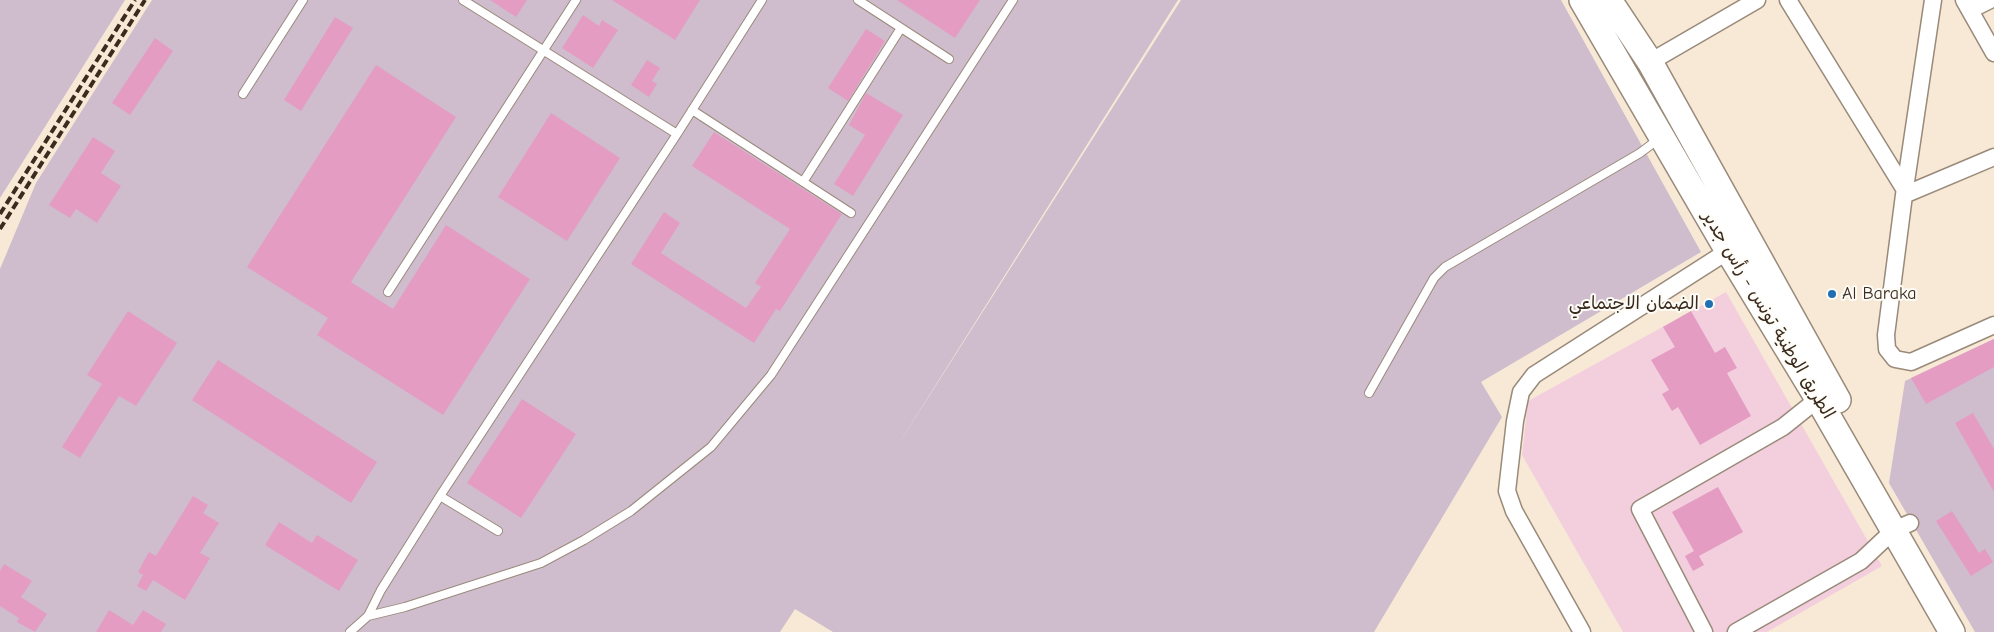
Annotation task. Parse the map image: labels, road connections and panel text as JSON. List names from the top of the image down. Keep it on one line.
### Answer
{"streets":{"main road":["الطريق الوطنية تونس - رأس جدير"]},"places":["Al Baraka","الضمان الاجتماعي"]}
